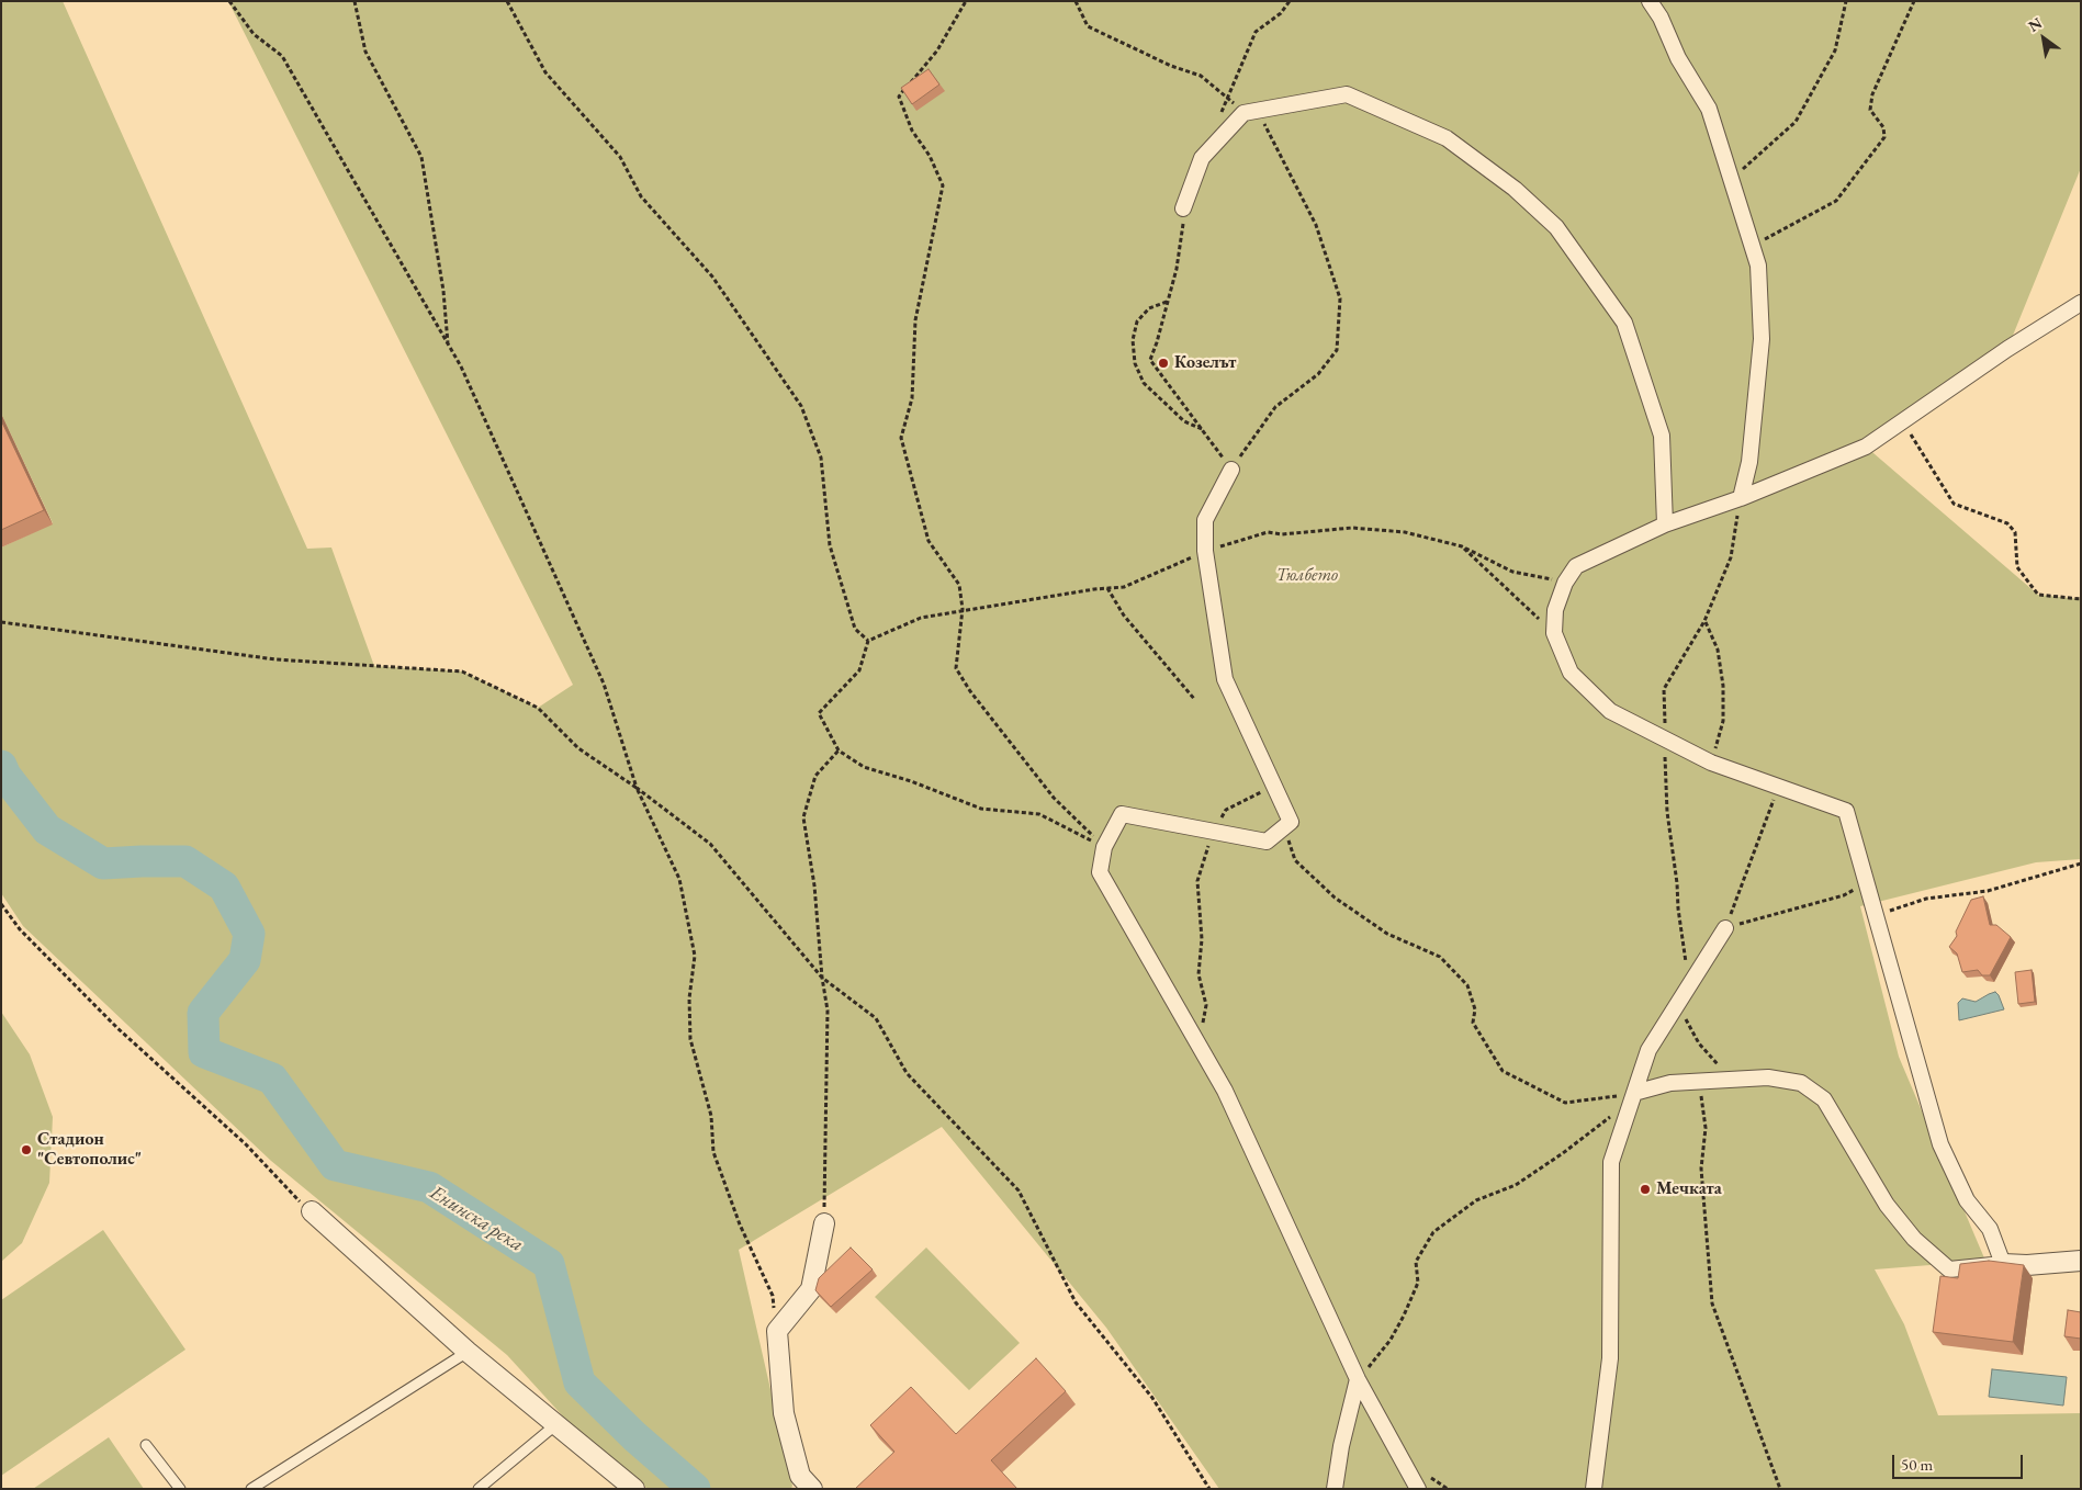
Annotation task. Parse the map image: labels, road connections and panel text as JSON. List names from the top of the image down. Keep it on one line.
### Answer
{"water":["Енинска река"],"parks":["Тюлбето"],"places":["Козелът","Стадион \"Севтополис\"","Мечката"],"scale_bar":"50 m","north":"top left"}
